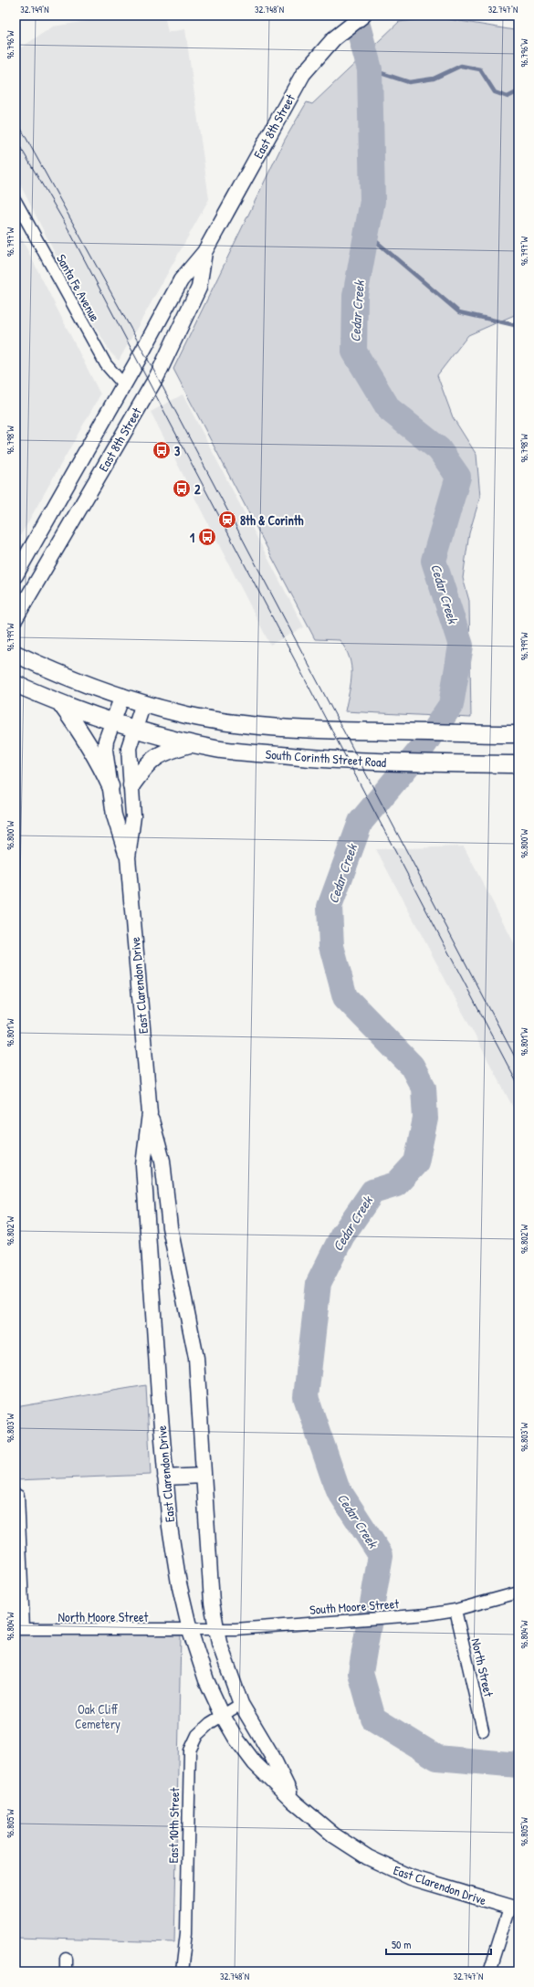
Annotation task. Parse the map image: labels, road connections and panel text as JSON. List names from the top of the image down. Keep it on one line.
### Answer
{"streets":{"main road":["South Corinth Street Road"],"street":["East 8th Street","Santa Fe Avenue","East Clarendon Drive","South Moore Street","North Moore Street","North Street","East 10th Street"]},"crossings":[["East 8th Street","Santa Fe Avenue"],["South Corinth Street Road","East Clarendon Drive"],["East Clarendon Drive","South Moore Street"],["East Clarendon Drive","North Moore Street"],["East Clarendon Drive","East 10th Street"],["South Moore Street","North Moore Street"],["South Moore Street","North Street"]],"water":["Cedar Creek"],"parks":["Oak Cliff Cemetery"],"places":{"bus stop":["3","2","1"],"station":["8th & Corinth"]},"scale_bar":"50 m","coordinates":["32.749°N","32.748°N","32.747°N","96.796°W","96.797°W","96.798°W","96.799°W","96.800°W","96.801°W","96.802°W","96.803°W","96.804°W","96.805°W"]}
